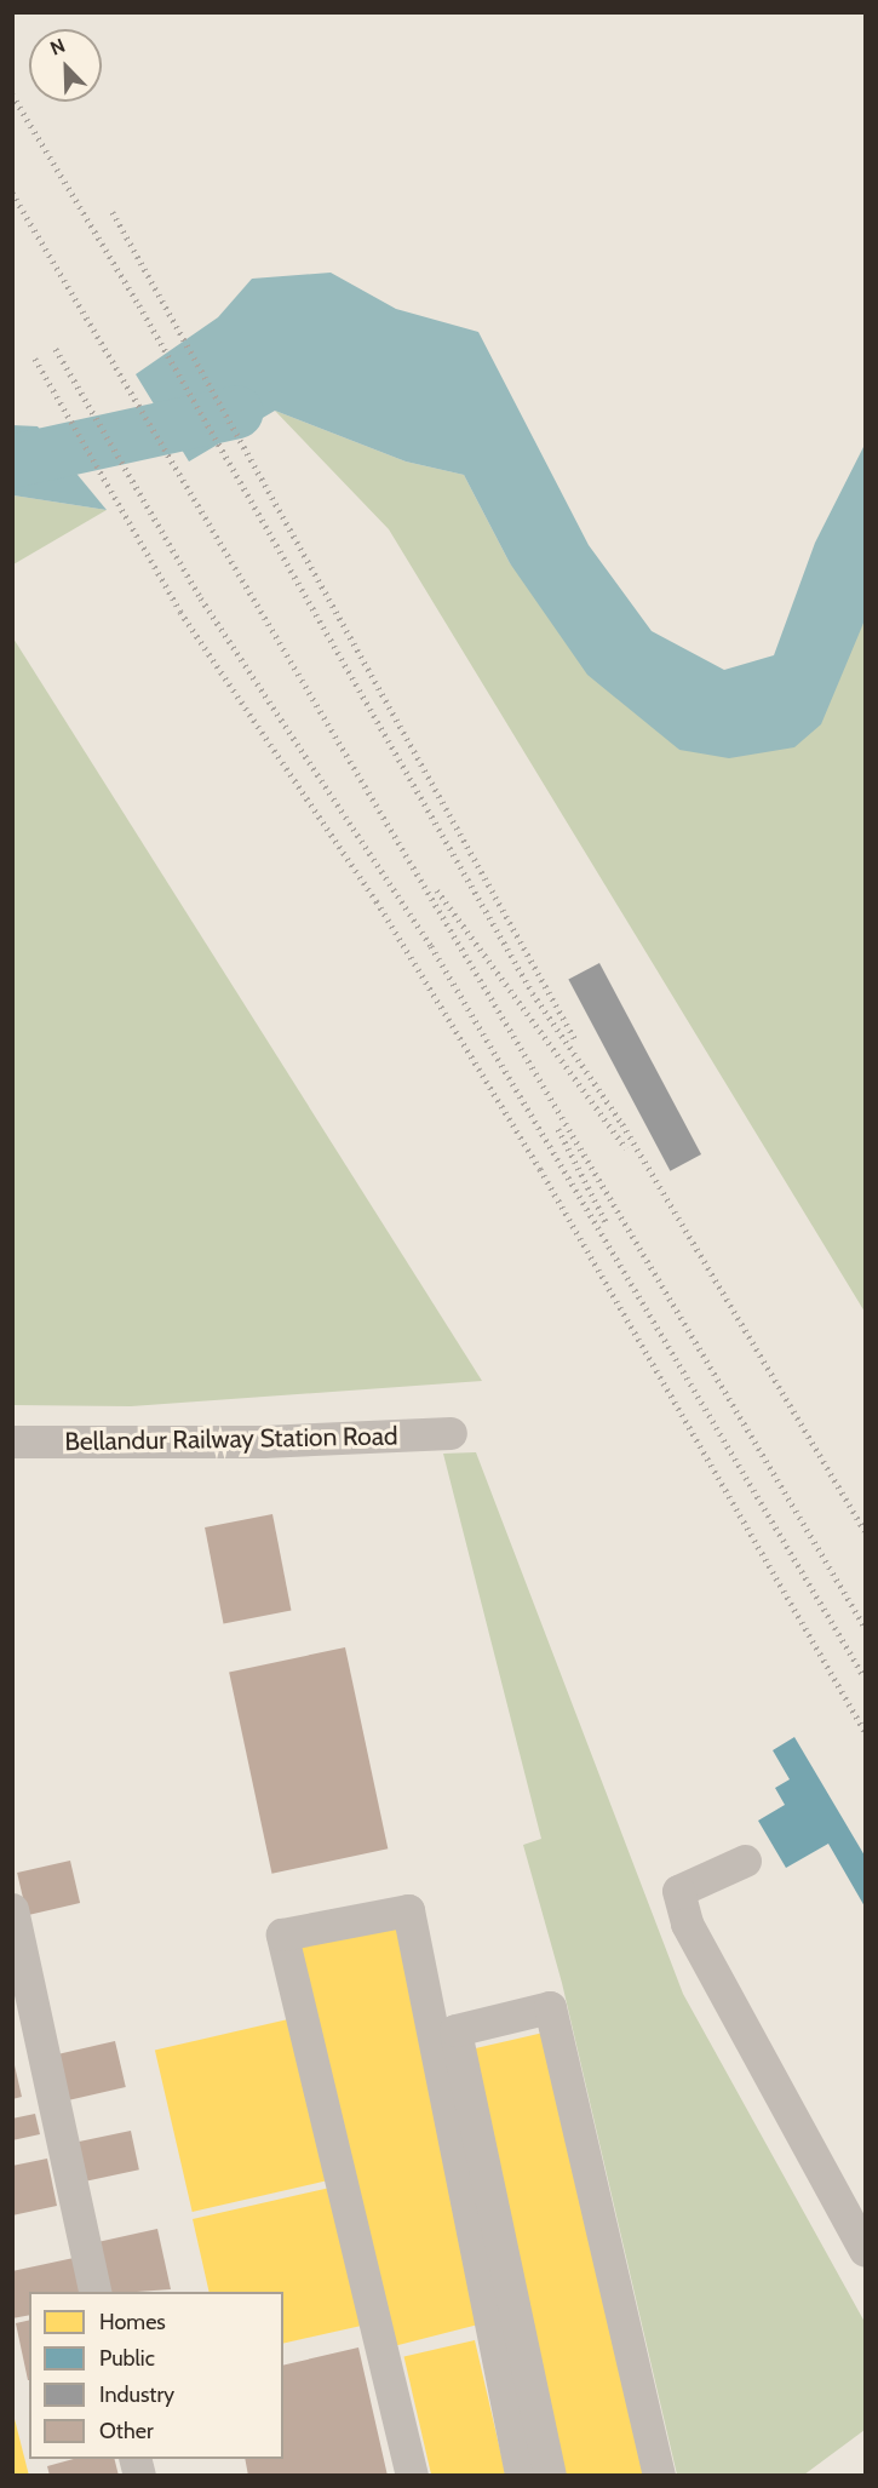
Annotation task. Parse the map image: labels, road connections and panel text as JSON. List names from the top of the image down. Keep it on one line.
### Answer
{"streets":{"street":["Bellandur Railway Station Road"]},"legend":["Homes","Public","Industry","Other"],"north":"top left"}
